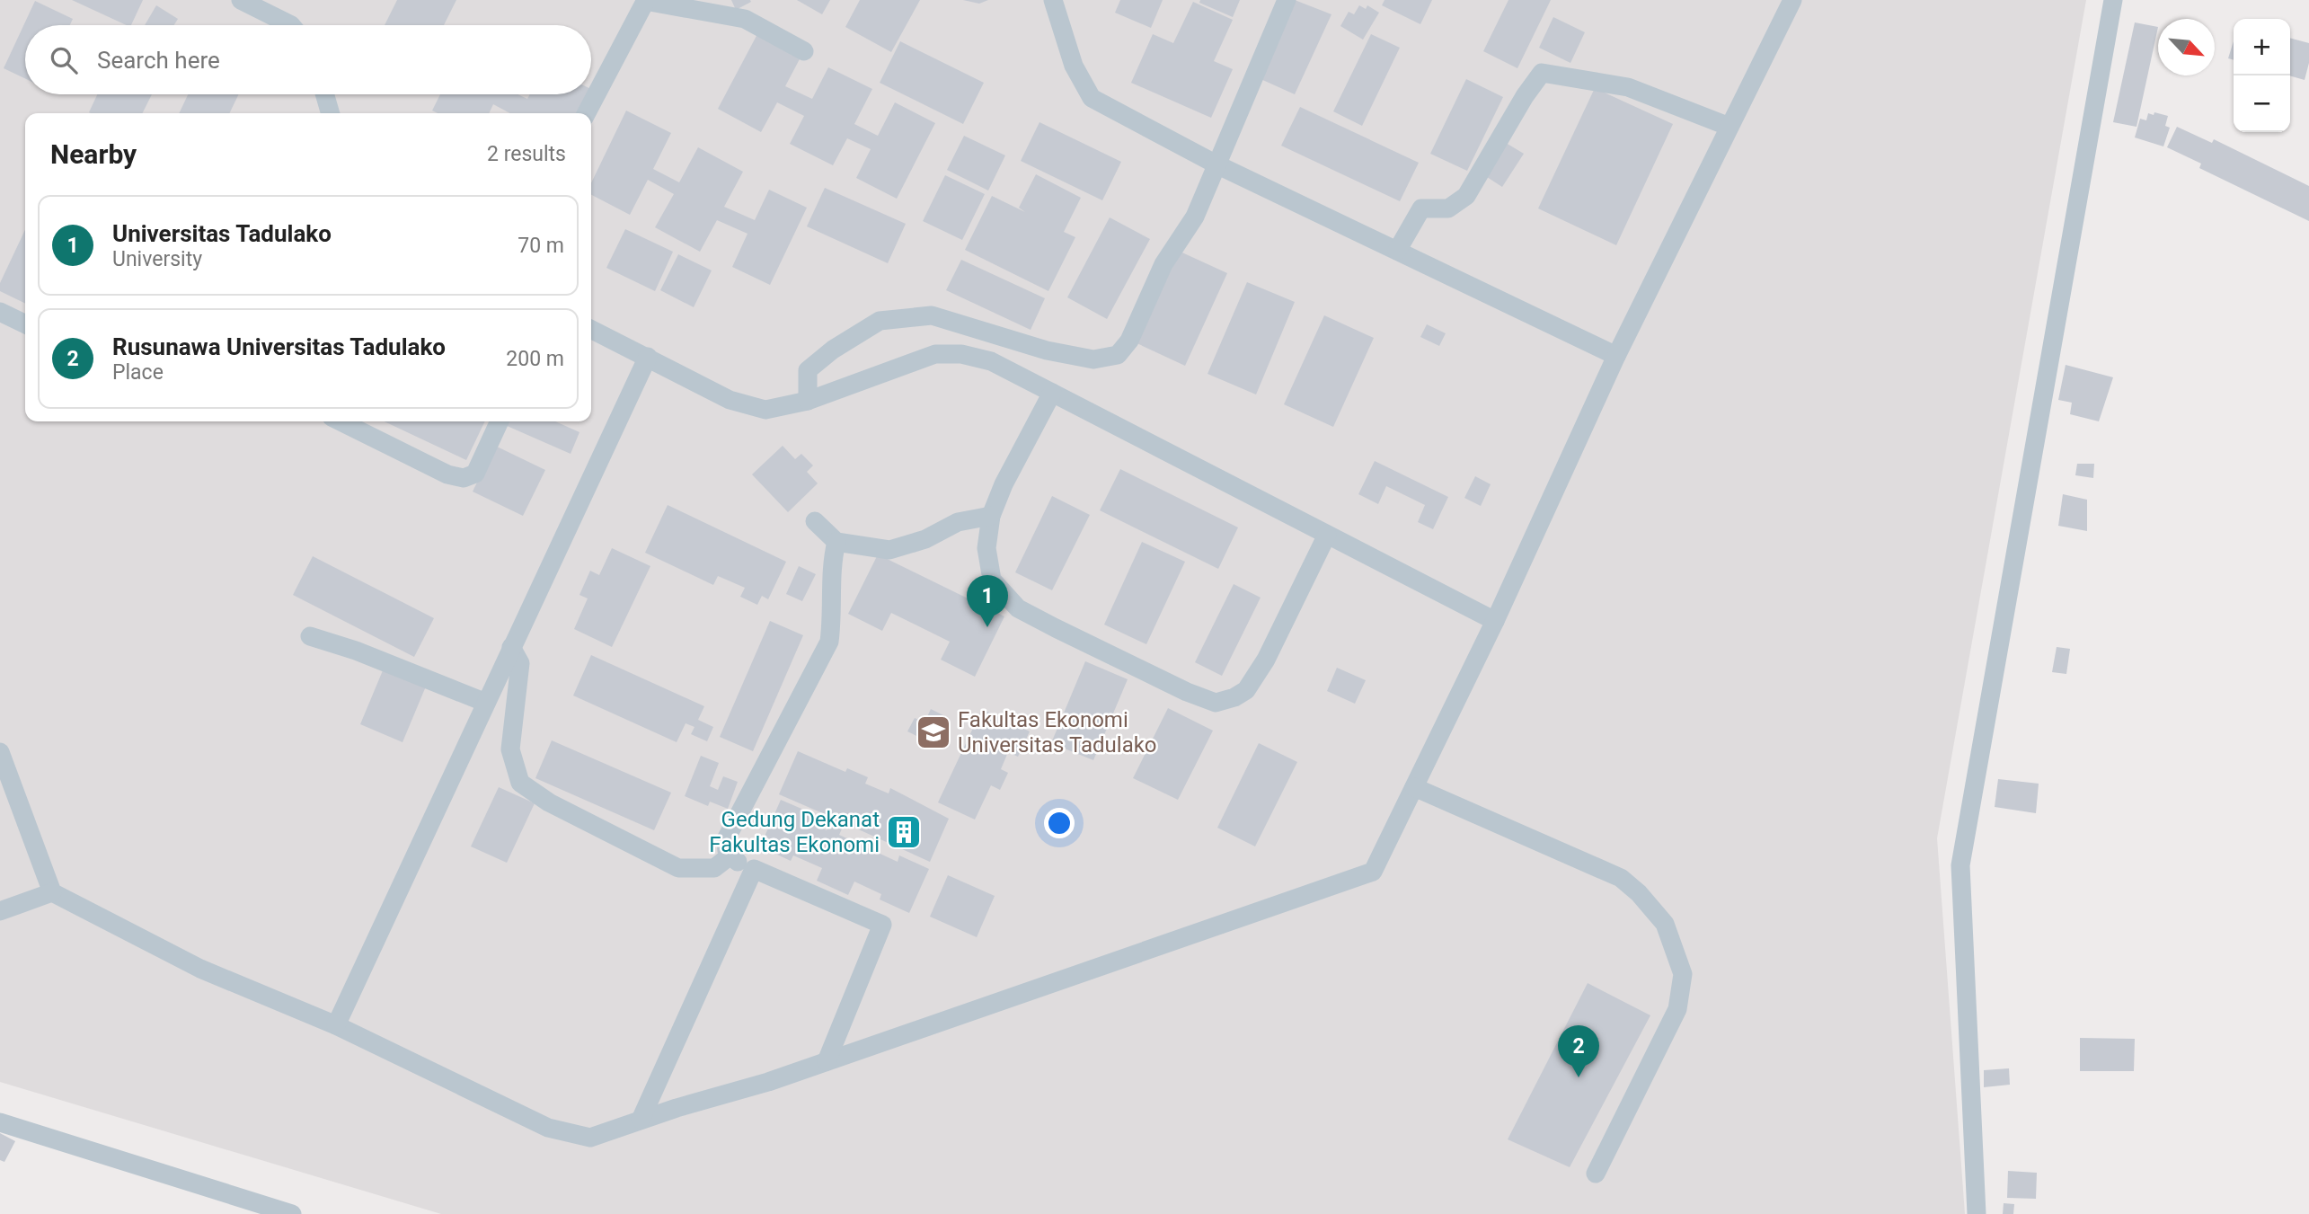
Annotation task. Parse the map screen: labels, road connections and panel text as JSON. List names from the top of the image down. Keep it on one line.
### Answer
{"places":{"school or university":["Fakultas Ekonomi Universitas Tadulako"],"building":["Gedung Dekanat Fakultas Ekonomi"]},"north":"bottom right","page":{"map_buttons":["+","−"],"search":"Search here","heading":["Nearby","2 results"],"list":[{"mark":"1","name":"Universitas Tadulako","note":"University","value":"70 m"},{"mark":"2","name":"Rusunawa Universitas Tadulako","note":"Place","value":"200 m"}],"pins":["1","2"]}}
